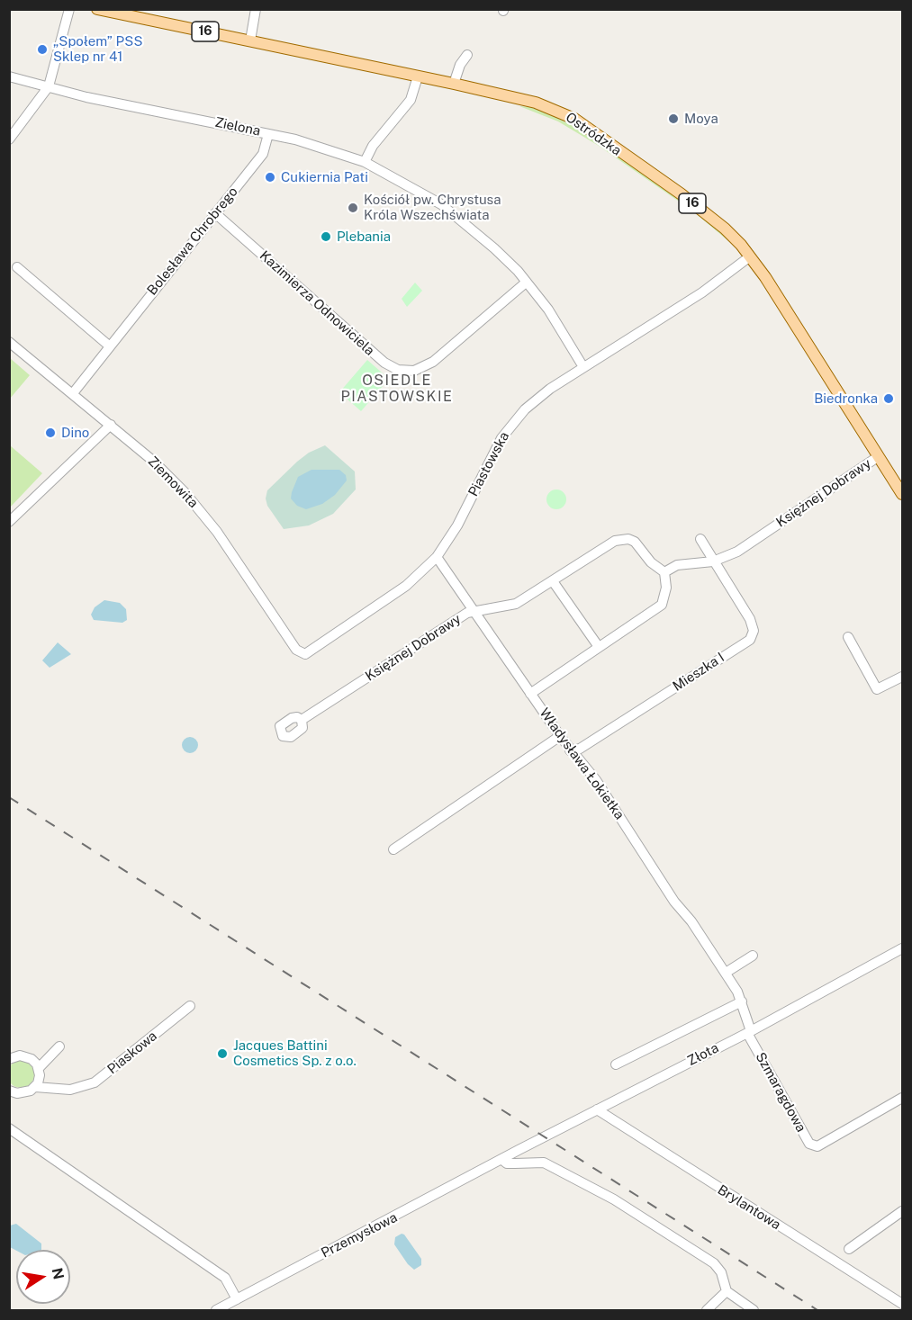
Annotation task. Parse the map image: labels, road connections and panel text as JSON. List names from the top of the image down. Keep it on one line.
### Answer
{"streets":{"main road":["16","Ostródzka"],"street":["Zielona","Bolesława Chrobrego","Kazimierza Odnowiciela","Piastowska","Ziemowita","Księżnej Dobrawy","Mieszka I","Władysława Łokietka","Piaskowa","Złota","Szmaragdowa","Brylantowa","Przemysłowa"]},"crossings":[["Zielona","Bolesława Chrobrego"],["Zielona","Kazimierza Odnowiciela"],["Zielona","Piastowska"],["Ostródzka","Piastowska"],["Ostródzka","Księżnej Dobrawy"],["Bolesława Chrobrego","Kazimierza Odnowiciela"],["Bolesława Chrobrego","Ziemowita"],["Piastowska","Ziemowita"],["Piastowska","Władysława Łokietka"],["Księżnej Dobrawy","Mieszka I"],["Księżnej Dobrawy","Władysława Łokietka"],["Mieszka I","Władysława Łokietka"],["Władysława Łokietka","Złota"],["Władysława Łokietka","Szmaragdowa"],["Złota","Szmaragdowa"],["Złota","Brylantowa"],["Złota","Przemysłowa"]],"districts":["OSIEDLE PIASTOWSKIE"],"places":["„Społem” PSS Sklep nr 41","Moya","Cukiernia Pati","Kościół pw. Chrystusa Króla Wszechświata","Plebania","Biedronka","Dino","Jacques Battini Cosmetics Sp. z o.o."],"north":"right"}
